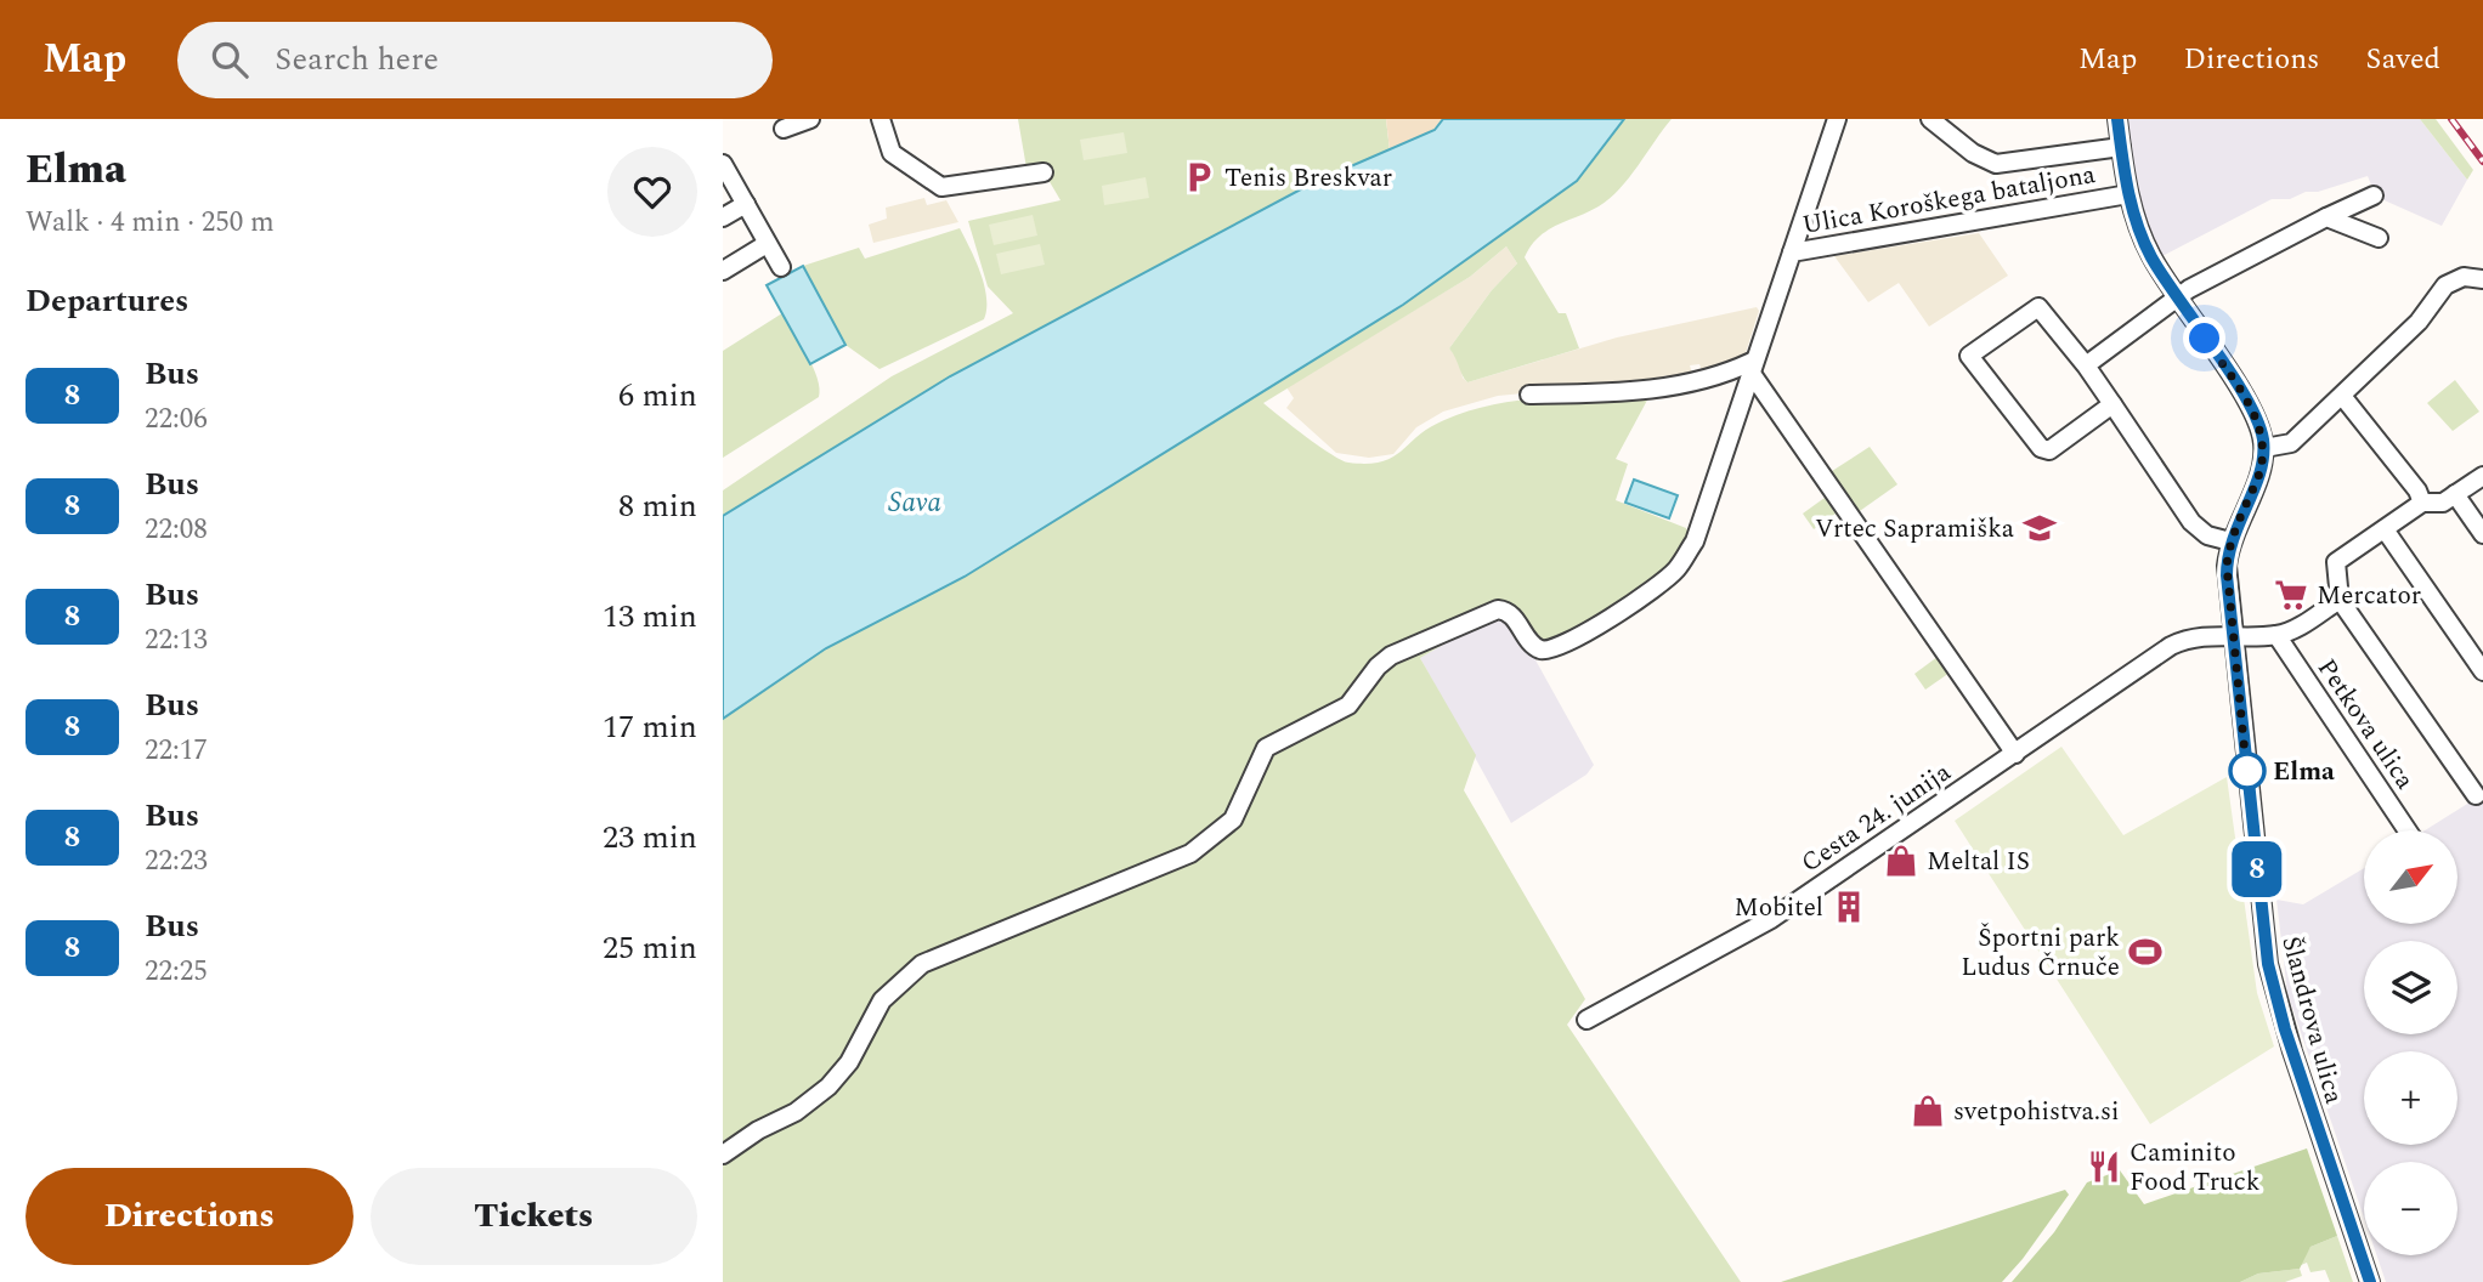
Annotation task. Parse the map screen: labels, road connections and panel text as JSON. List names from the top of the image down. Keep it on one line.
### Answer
{"streets":{"street":["Ulica Koroškega bataljona","Petkova ulica","Cesta 24. junija","Šlandrova ulica"]},"crossings":[["Cesta 24. junija","Šlandrova ulica"]],"water":["Sava"],"places":{"parking":["Tenis Breskvar"],"school or university":["Vrtec Sapramiška"],"supermarket":["Mercator"],"other":["Elma"],"shop":["Meltal IS","svetpohistva.si"],"building":["Mobitel"],"sports":["Športni park Ludus Črnuče"],"restaurant":["Caminito Food Truck"]},"lines":["bus line 8"],"north":"top right","page":{"header":"Map","search":"Search here","nav":["Map","Directions","Saved"],"heading":[["Elma","Walk · 4 min · 250 m"],"Departures"],"on_map":"8","list":[{"mark":"8","name":"Bus","note":"22:06","value":"6 min"},{"mark":"8","name":"Bus","note":"22:08","value":"8 min"},{"mark":"8","name":"Bus","note":"22:13","value":"13 min"},{"mark":"8","name":"Bus","note":"22:17","value":"17 min"},{"mark":"8","name":"Bus","note":"22:23","value":"23 min"},{"mark":"8","name":"Bus","note":"22:25","value":"25 min"}],"map_buttons":["+","−"],"buttons":["Directions","Tickets"]}}
